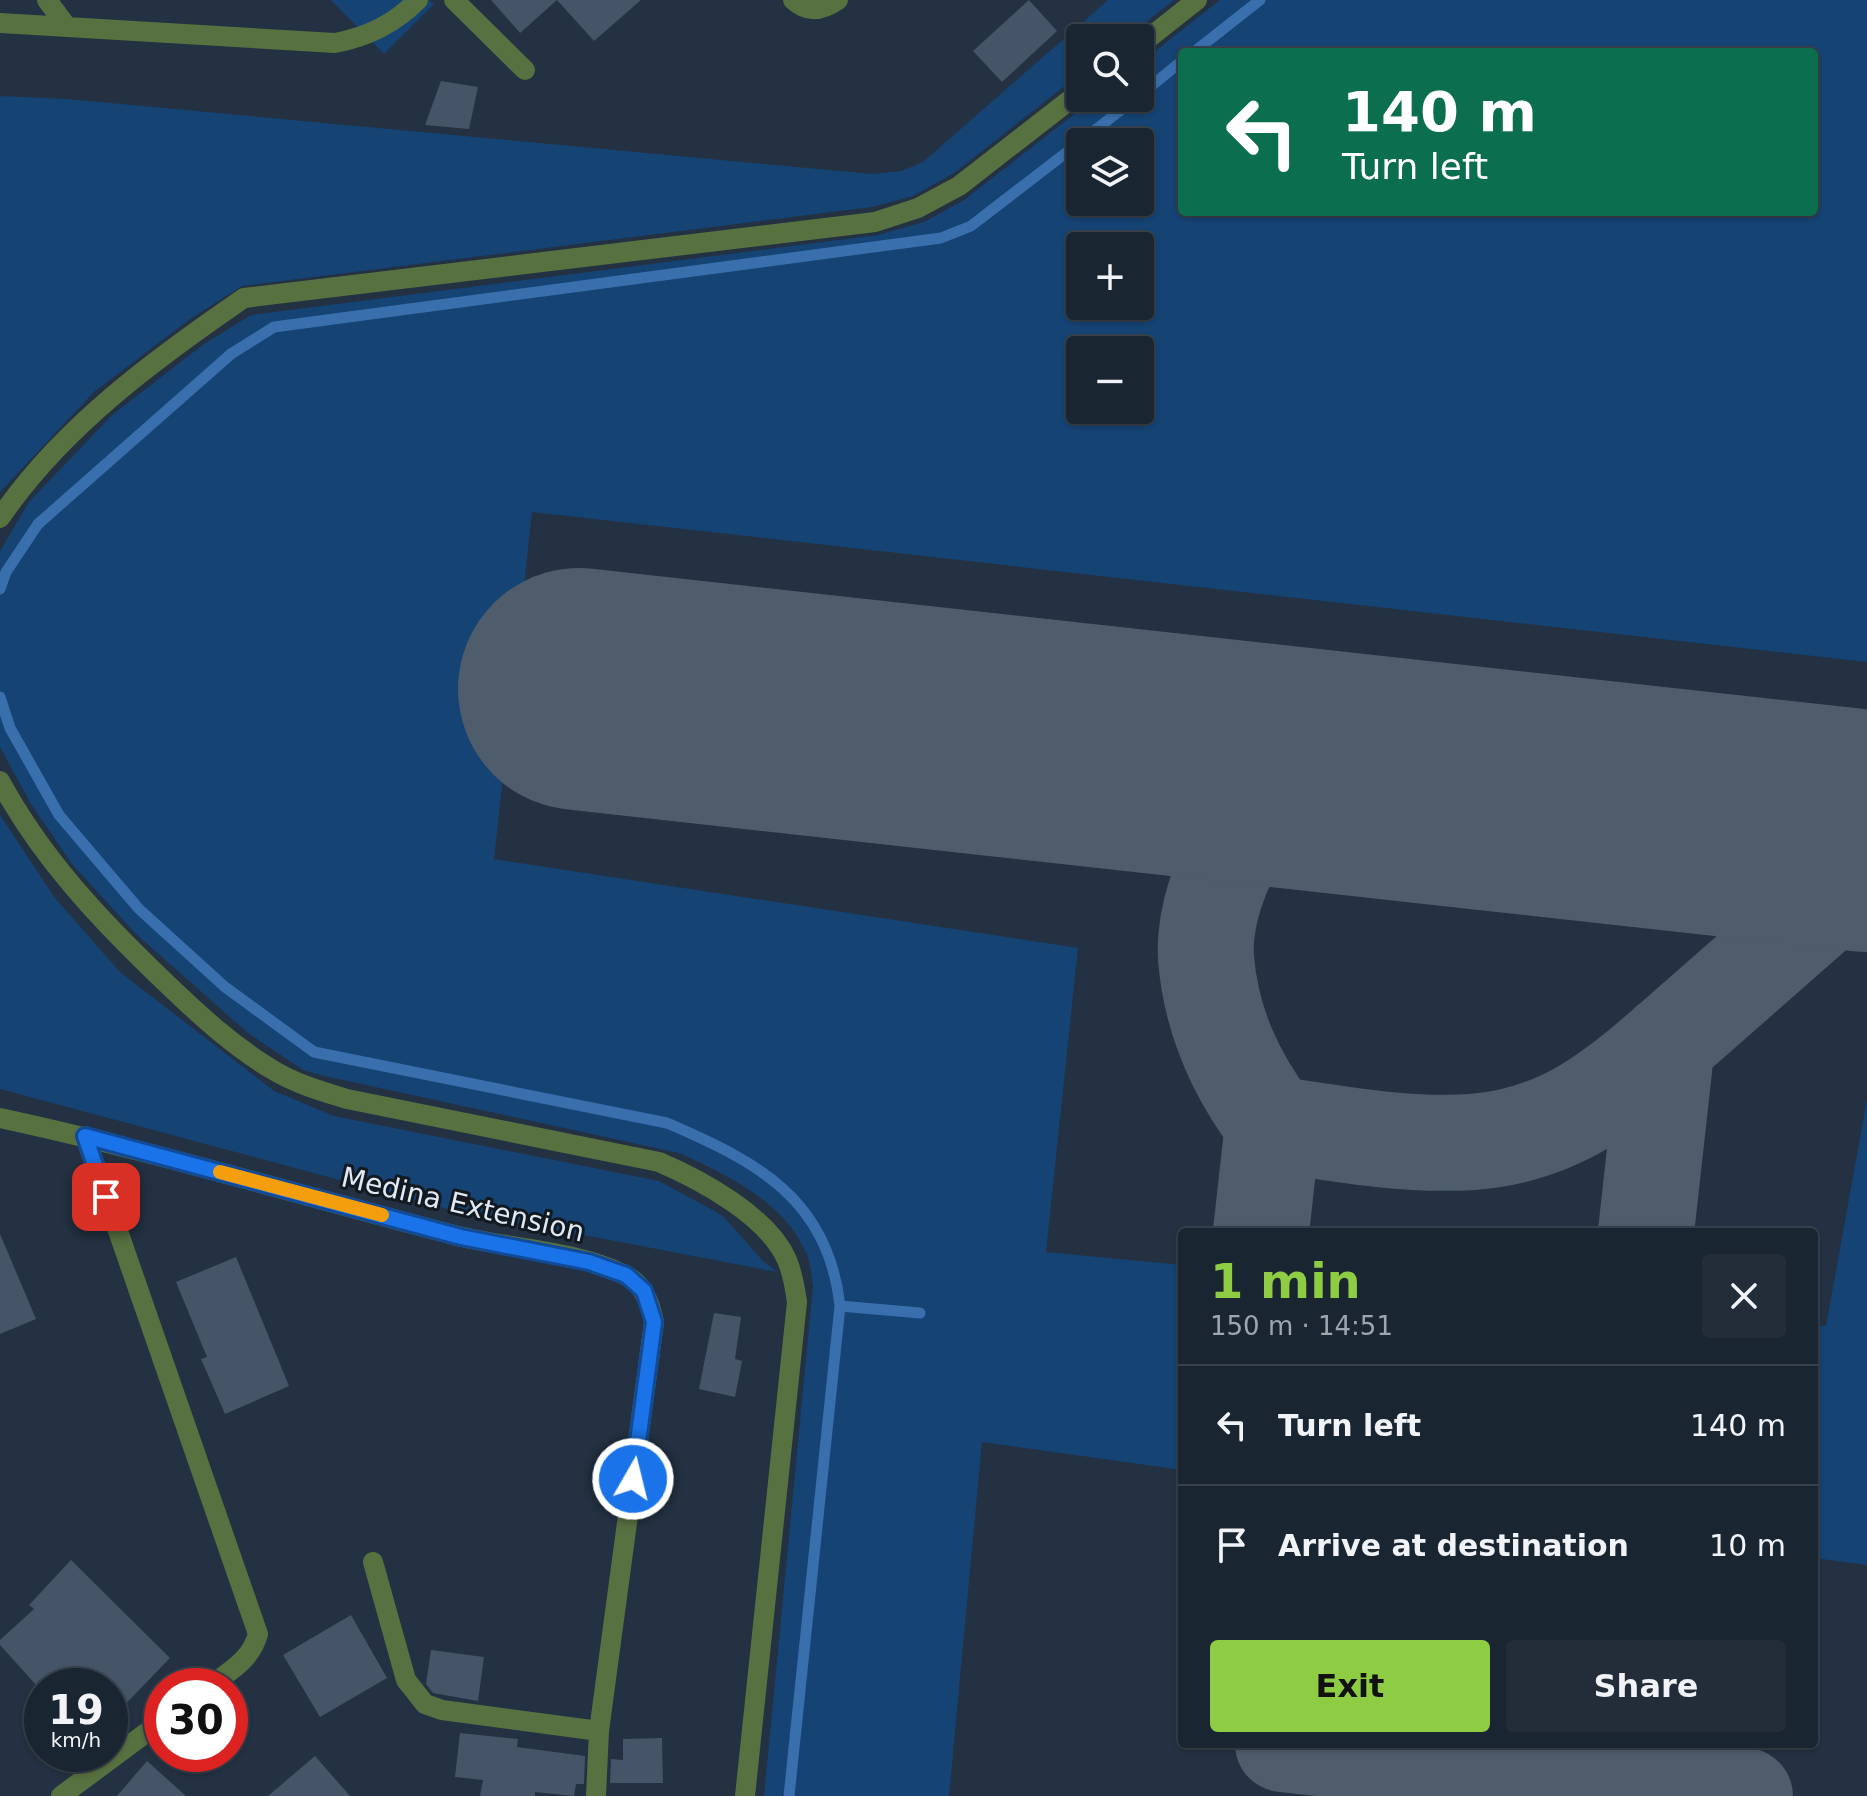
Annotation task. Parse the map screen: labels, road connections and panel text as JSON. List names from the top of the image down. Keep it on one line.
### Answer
{"streets":{"street":["Medina Extension"]},"page":{"map_buttons":["+","−"],"turn":["140 m","Turn left"],"heading":["1 min","150 m · 14:51"],"list":[{"name":"Turn left","value":"140 m"},{"name":"Arrive at destination","value":"10 m"}],"buttons":["Exit","Share"],"speed":"19 km/h","limit":"30"}}
